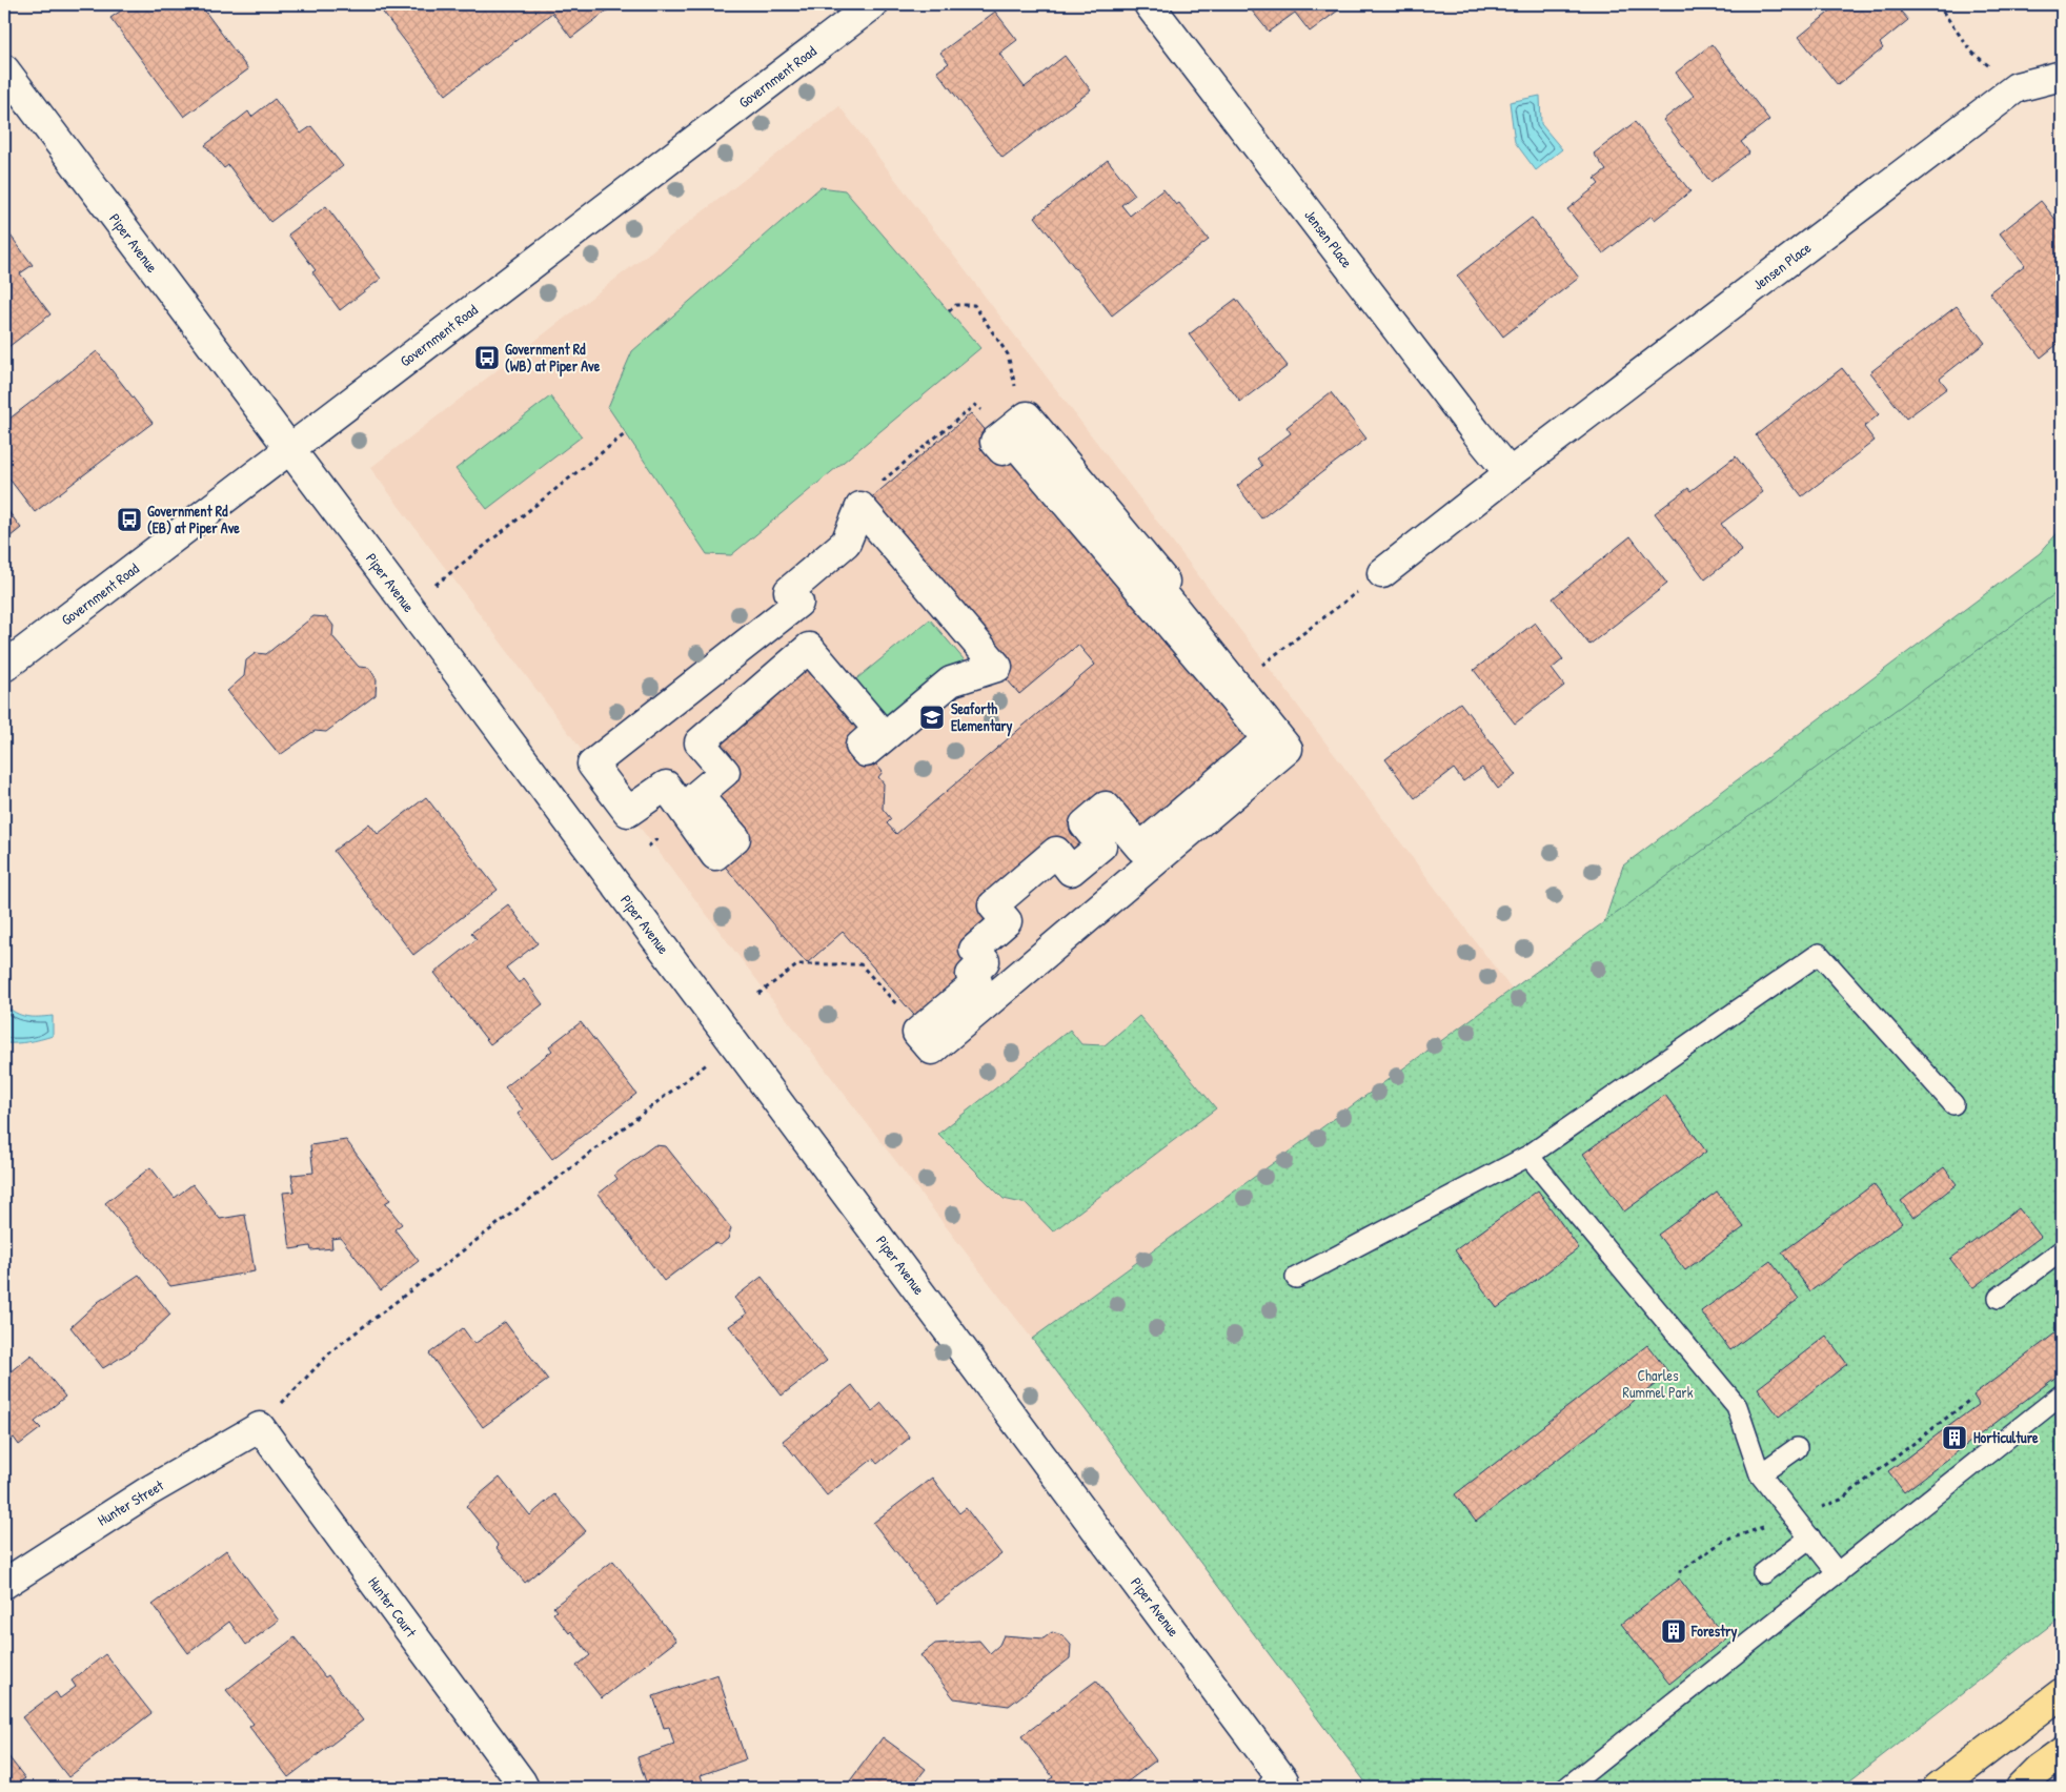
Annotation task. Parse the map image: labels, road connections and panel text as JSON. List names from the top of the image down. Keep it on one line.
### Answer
{"streets":{"street":["Government Road","Jensen Place","Piper Avenue","Hunter Street","Hunter Court"]},"crossings":[["Government Road","Piper Avenue"],["Hunter Street","Hunter Court"]],"parks":["Charles Rummel Park"],"places":{"bus stop":["Government Rd (WB) at Piper Ave","Government Rd (EB) at Piper Ave"],"school or university":["Seaforth Elementary"],"building":["Horticulture","Forestry"]}}
